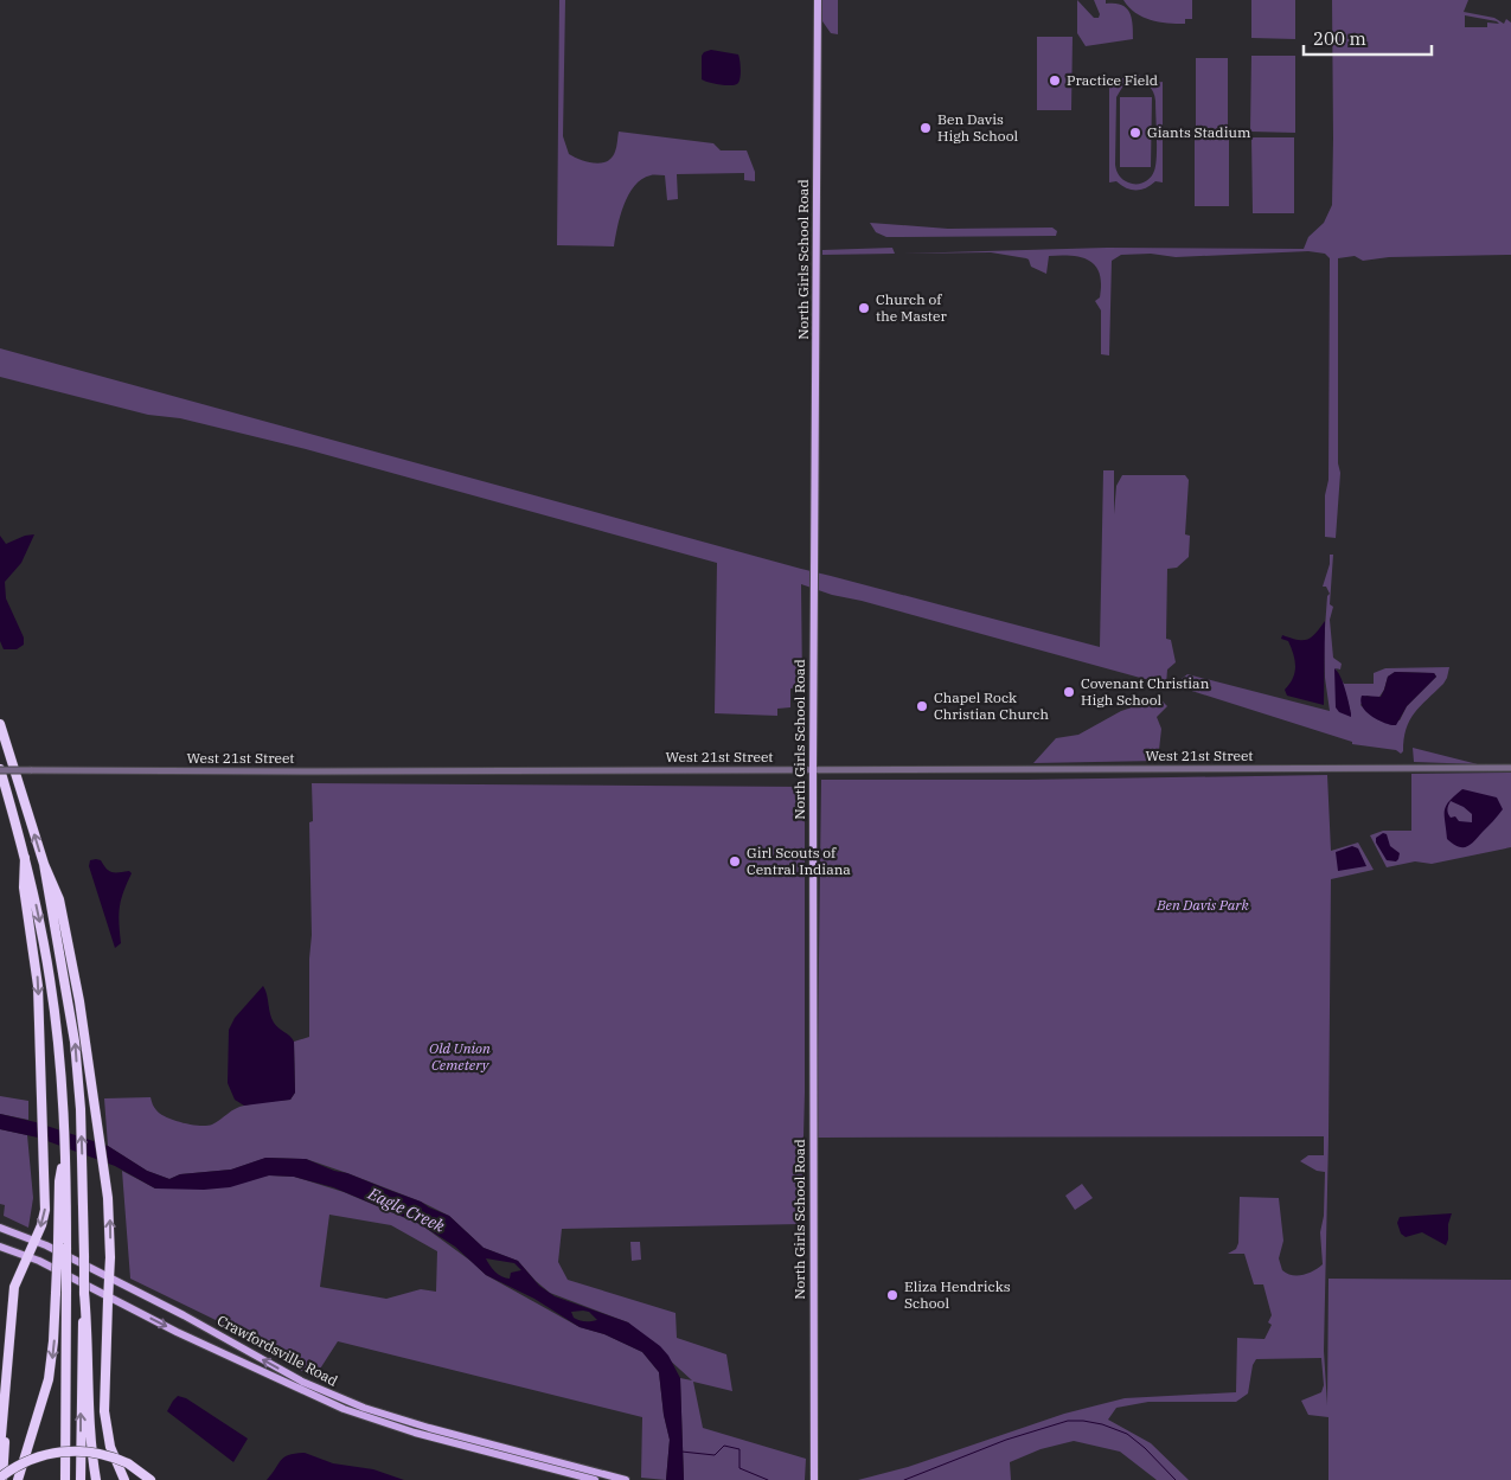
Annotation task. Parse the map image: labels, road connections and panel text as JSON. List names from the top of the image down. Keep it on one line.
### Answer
{"streets":{"main road":["North Girls School Road","Crawfordsville Road"],"street":["West 21st Street"]},"crossings":[["North Girls School Road","West 21st Street"]],"water":["Eagle Creek"],"parks":["Ben Davis Park","Old Union Cemetery"],"places":["Practice Field","Ben Davis High School","Giants Stadium","Church of the Master","Covenant Christian High School","Chapel Rock Christian Church","Girl Scouts of Central Indiana","Eliza Hendricks School"],"scale_bar":"200 m"}
